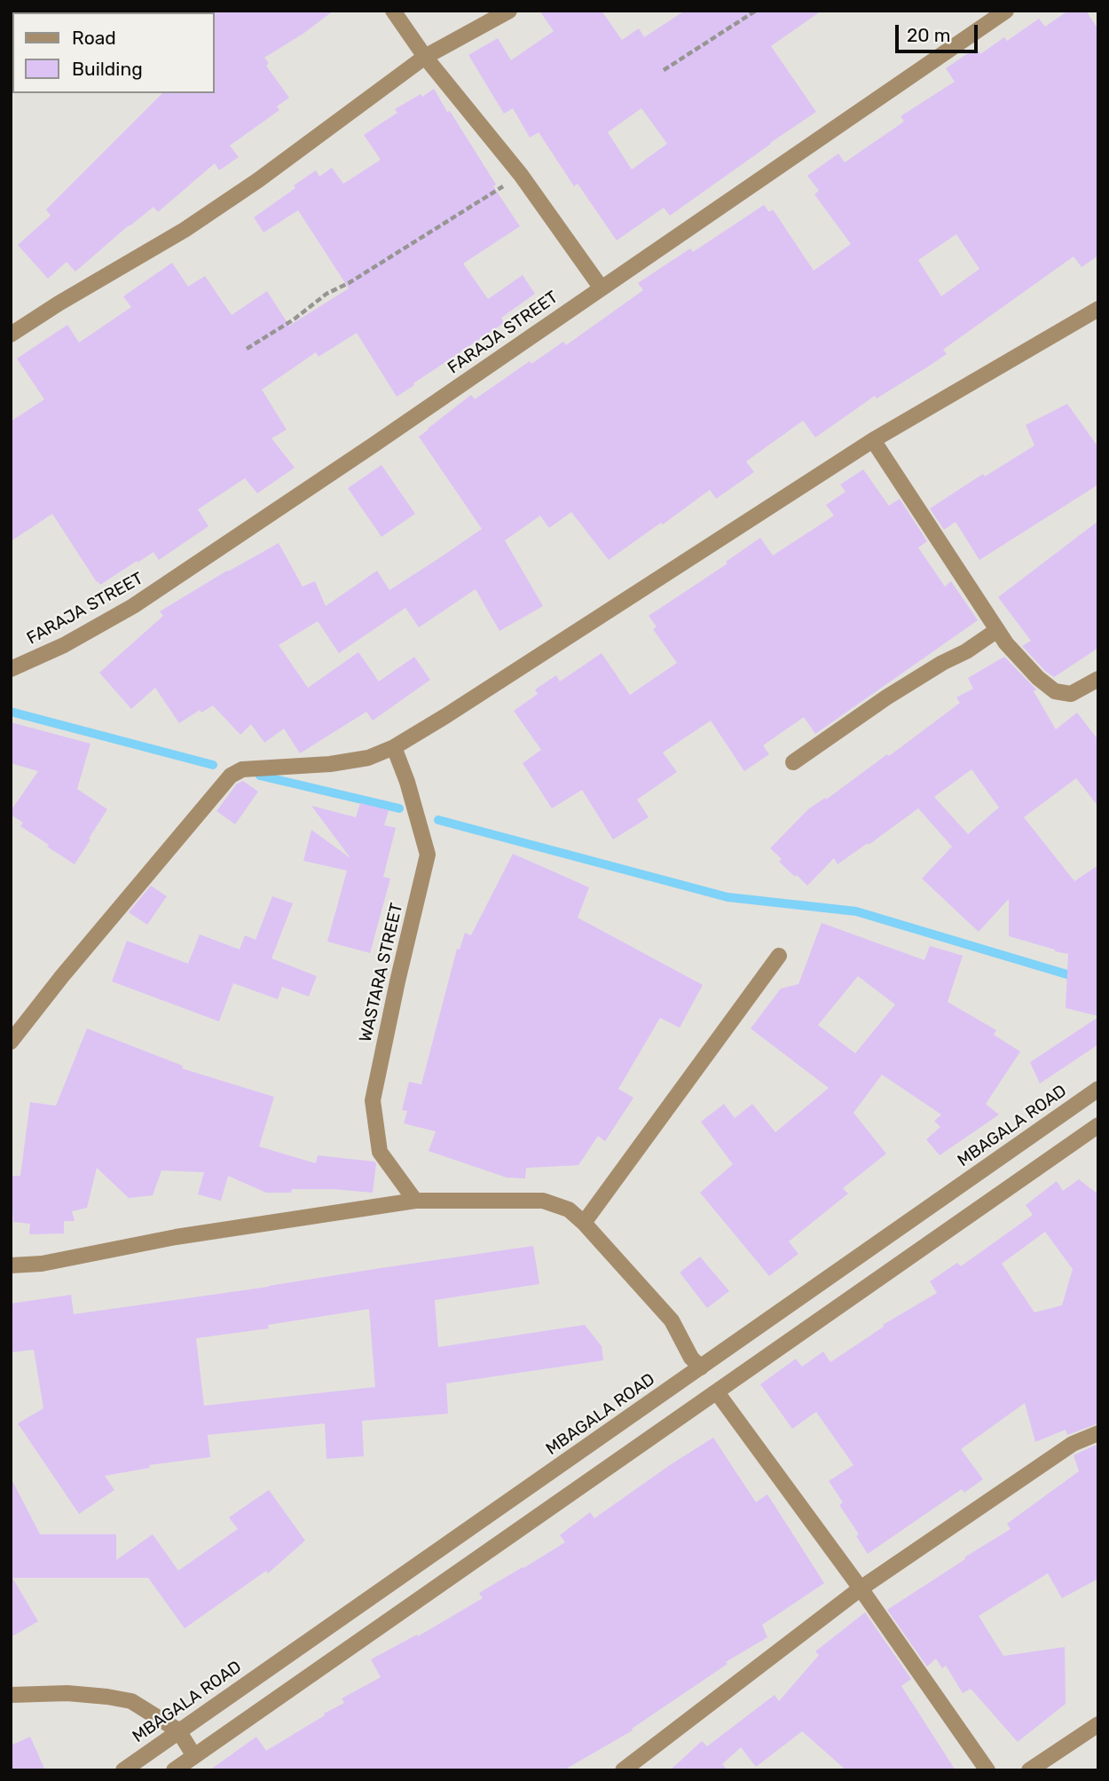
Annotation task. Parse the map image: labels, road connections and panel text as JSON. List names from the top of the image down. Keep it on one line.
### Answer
{"streets":{"street":["FARAJA STREET","WASTARA STREET","MBAGALA ROAD"]},"legend":["Road","Building"],"scale_bar":"20 m"}
